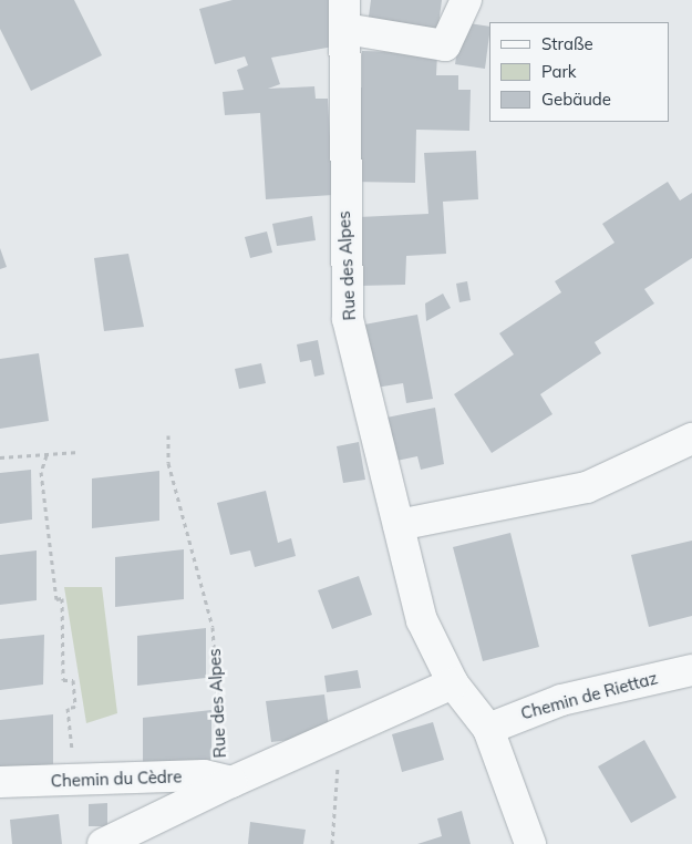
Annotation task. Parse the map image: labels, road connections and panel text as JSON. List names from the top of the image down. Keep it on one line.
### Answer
{"streets":{"street":["Rue des Alpes","Chemin de Riettaz","Chemin du Cèdre"]},"crossings":[["Rue des Alpes","Chemin de Riettaz"],["Rue des Alpes","Chemin du Cèdre"]],"legend":["Straße","Park","Gebäude"]}
